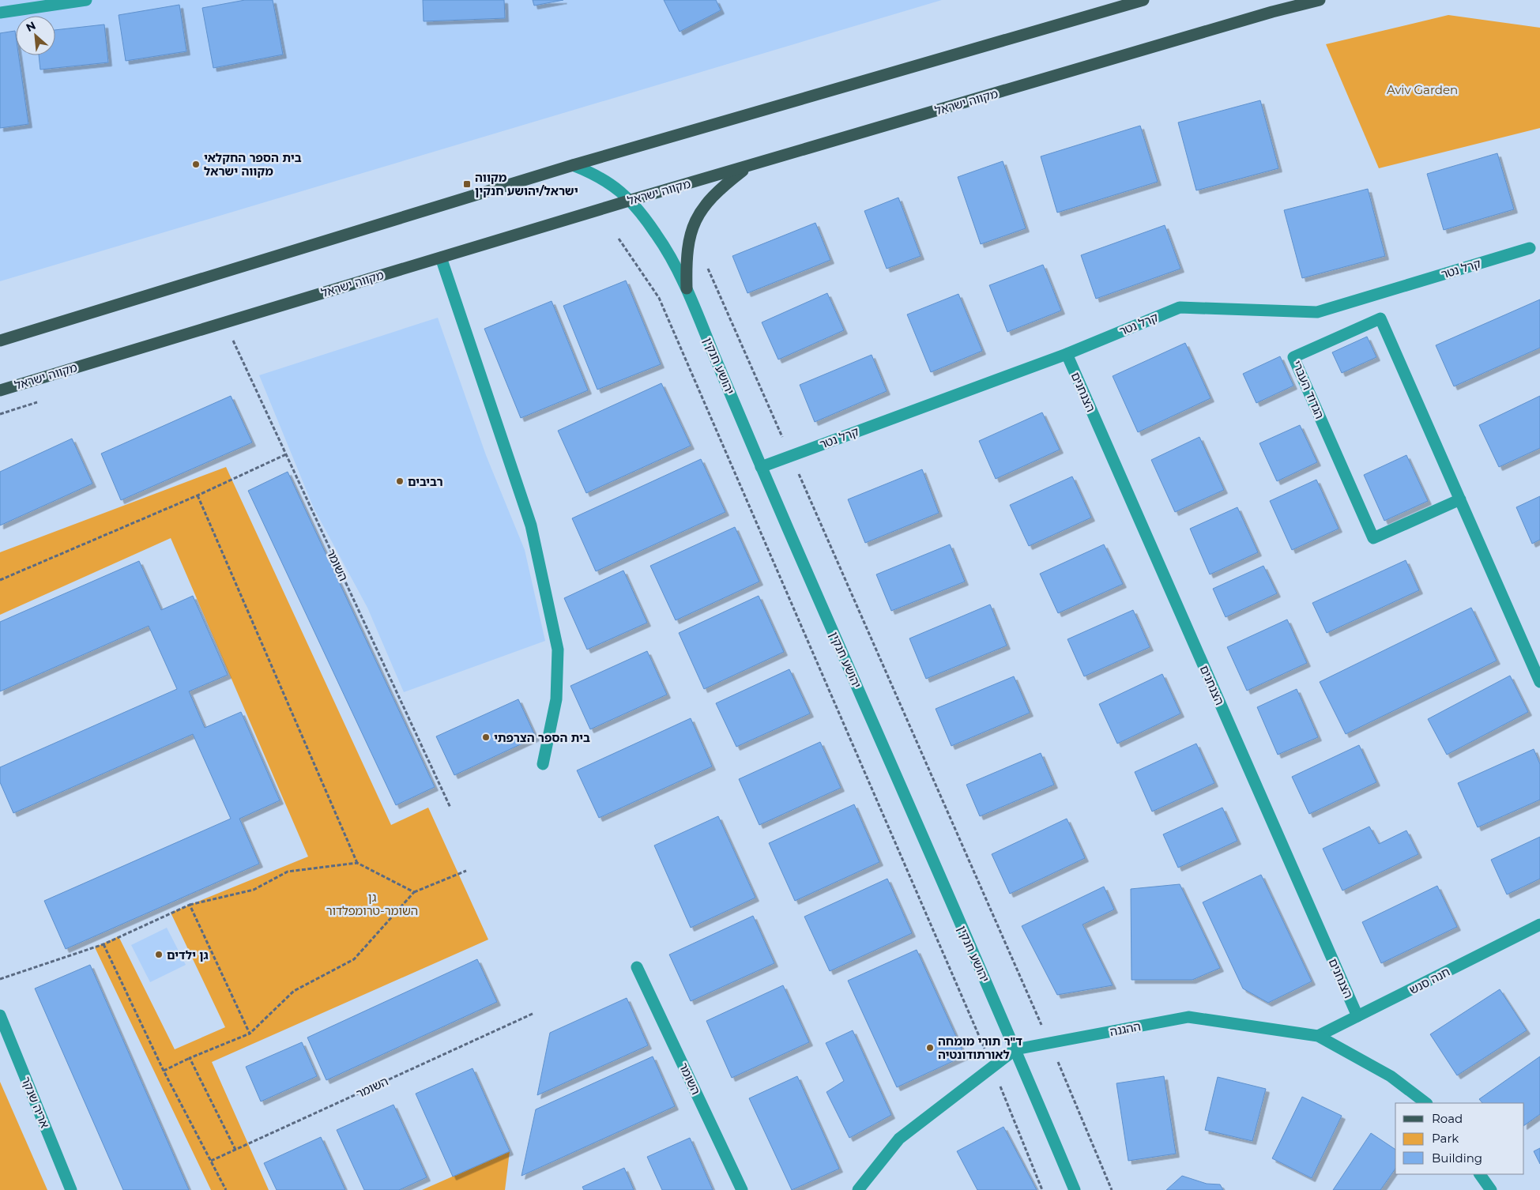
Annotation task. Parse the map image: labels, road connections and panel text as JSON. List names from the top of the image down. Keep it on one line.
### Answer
{"streets":{"main road":["מקווה ישראל"],"street":["קרל נטר","יהושע חנקין","הגדוד העברי","הצנחנים","השומר","חנה סנש","ההגנה","אריה שנקר"]},"crossings":[["מקווה ישראל","יהושע חנקין"],["מקווה ישראל","השומר"],["קרל נטר","יהושע חנקין"],["קרל נטר","הצנחנים"],["יהושע חנקין","ההגנה"],["הצנחנים","חנה סנש"],["חנה סנש","ההגנה"]],"parks":["Aviv Garden","גן השומר-טרומפלדור"],"places":{"other":["בית הספר החקלאי מקווה ישראל","רביבים","בית הספר הצרפתי","גן ילדים","ד\"ר תורי מומחה לאורתודונטיה"],"transit":["מקווה ישראל/יהושע חנקין"]},"legend":["Road","Park","Building"],"north":"top left"}
